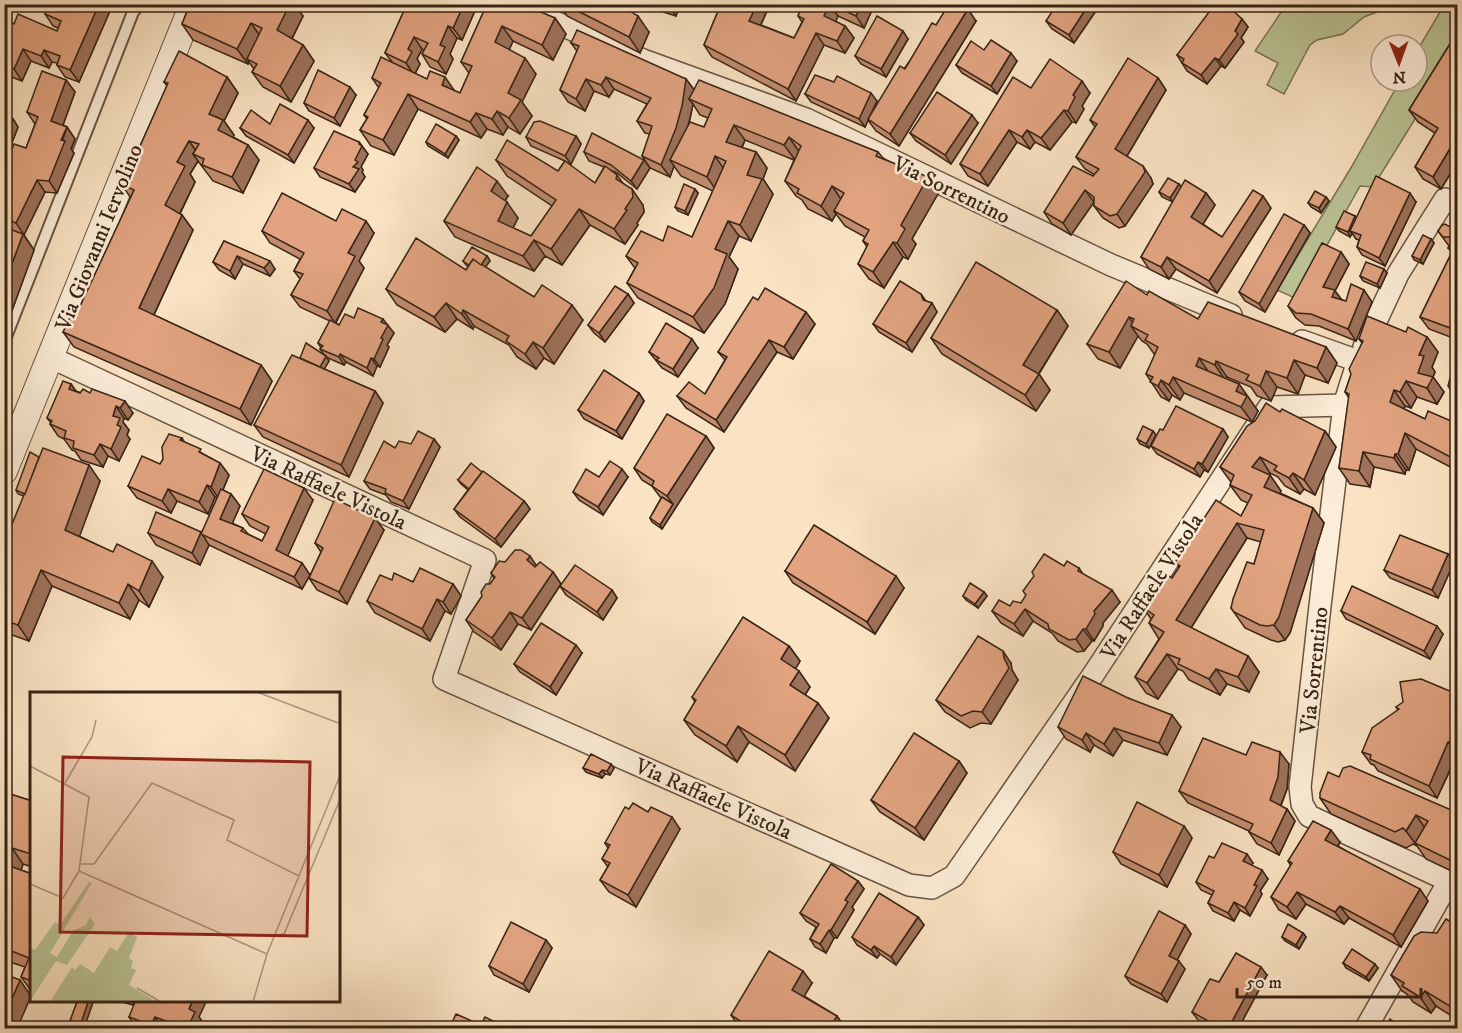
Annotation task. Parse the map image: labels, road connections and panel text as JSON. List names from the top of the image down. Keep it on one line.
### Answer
{"streets":{"street":["Via Sorrentino","Via Giovanni Iervolino","Via Raffaele Vistola"]},"crossings":[["Via Sorrentino","Via Raffaele Vistola"],["Via Giovanni Iervolino","Via Raffaele Vistola"]],"scale_bar":"50 m","north":"bottom"}
